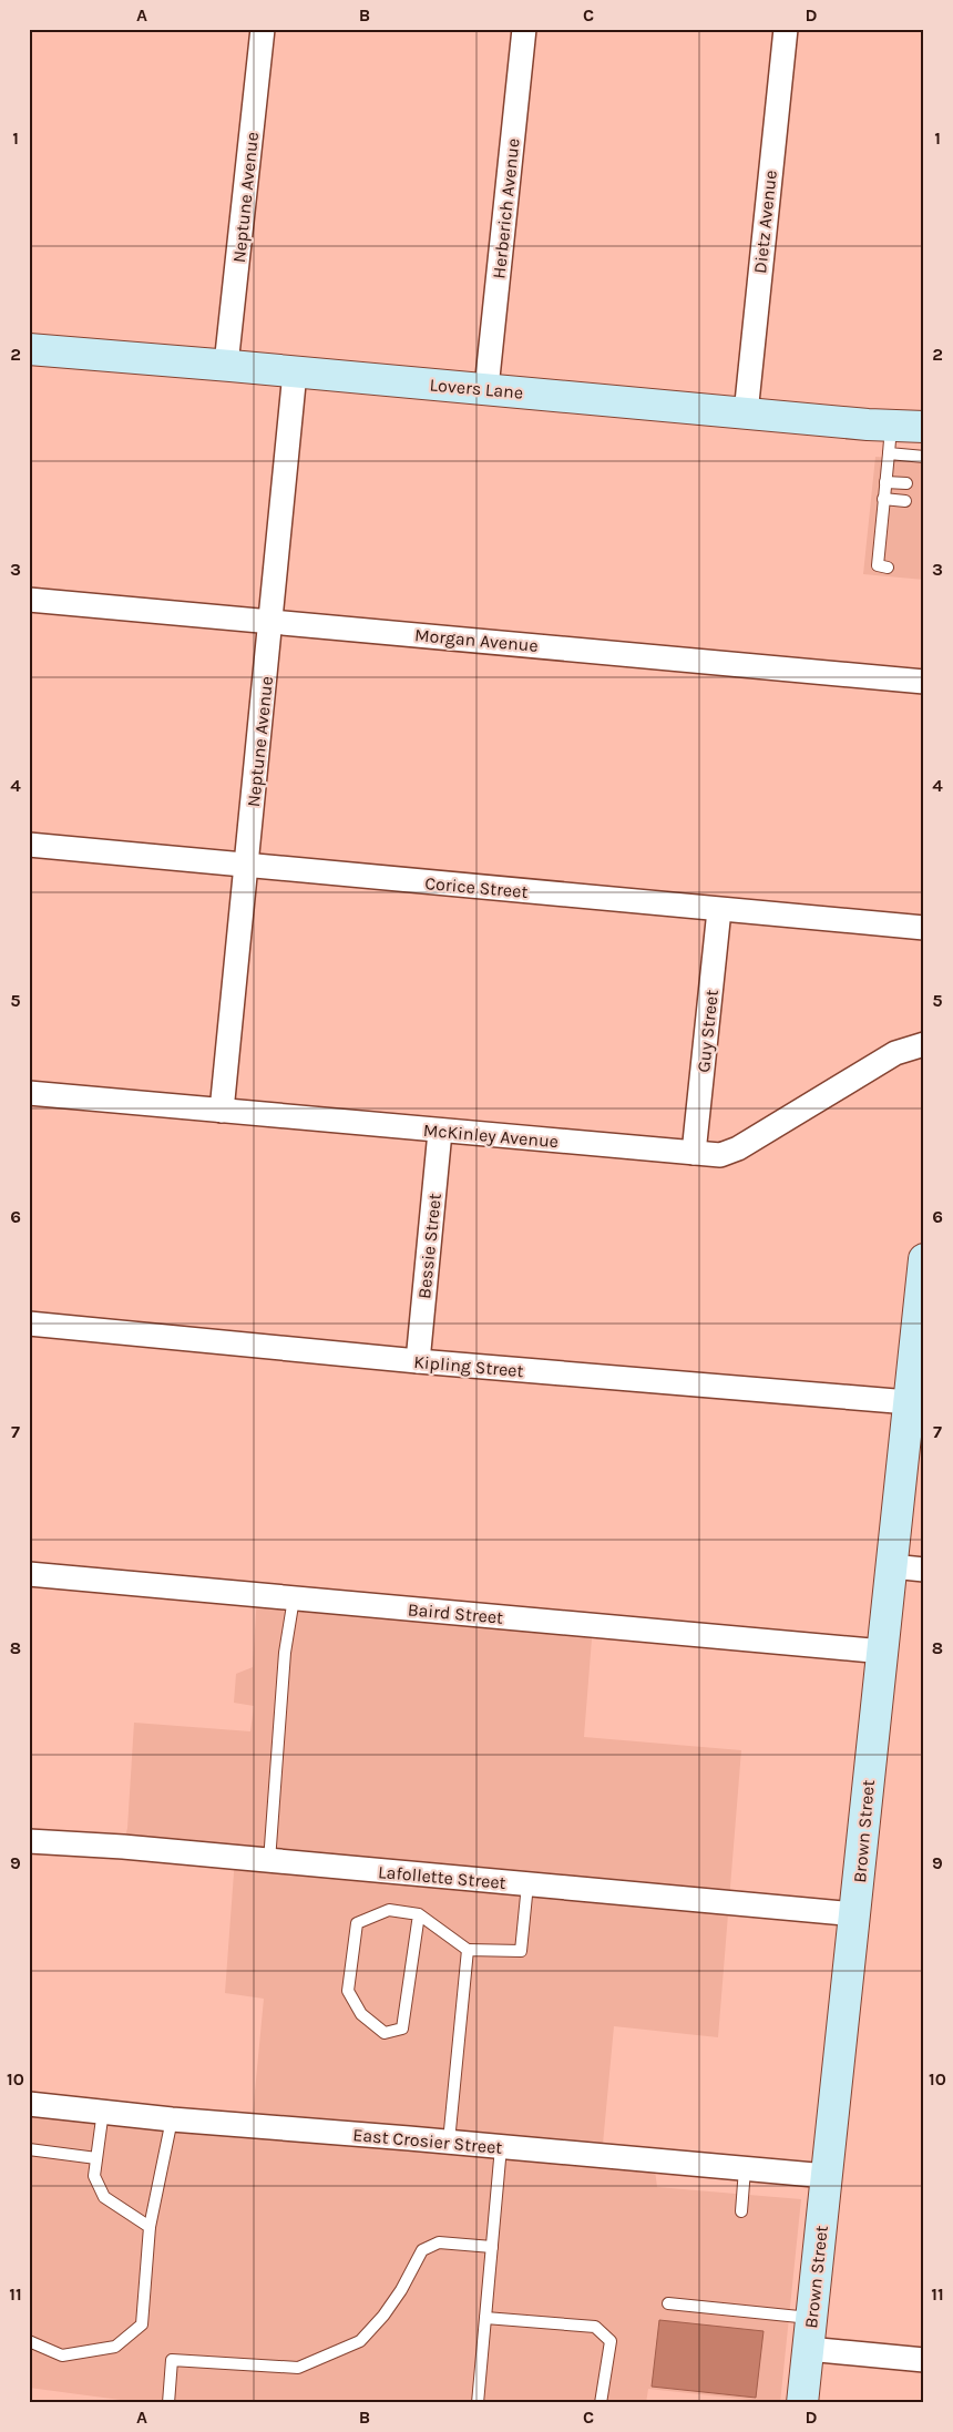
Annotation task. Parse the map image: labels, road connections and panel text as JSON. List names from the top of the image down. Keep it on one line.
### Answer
{"streets":{"main road":["Lovers Lane","Brown Street"],"street":["Neptune Avenue","Herberich Avenue","Dietz Avenue","Morgan Avenue","Corice Street","Guy Street","McKinley Avenue","Bessie Street","Kipling Street","Baird Street","Lafollette Street","East Crosier Street"]},"crossings":[["Neptune Avenue","Lovers Lane"],["Neptune Avenue","Morgan Avenue"],["Neptune Avenue","Corice Street"],["Neptune Avenue","McKinley Avenue"],["Herberich Avenue","Lovers Lane"],["Dietz Avenue","Lovers Lane"],["Corice Street","Guy Street"],["Guy Street","McKinley Avenue"],["McKinley Avenue","Bessie Street"],["Bessie Street","Kipling Street"],["Kipling Street","Brown Street"],["Baird Street","Brown Street"],["Brown Street","Lafollette Street"],["Brown Street","East Crosier Street"]],"grid":{"columns":["A","B","C","D"],"rows":["1","2","3","4","5","6","7","8","9","10","11"]}}
